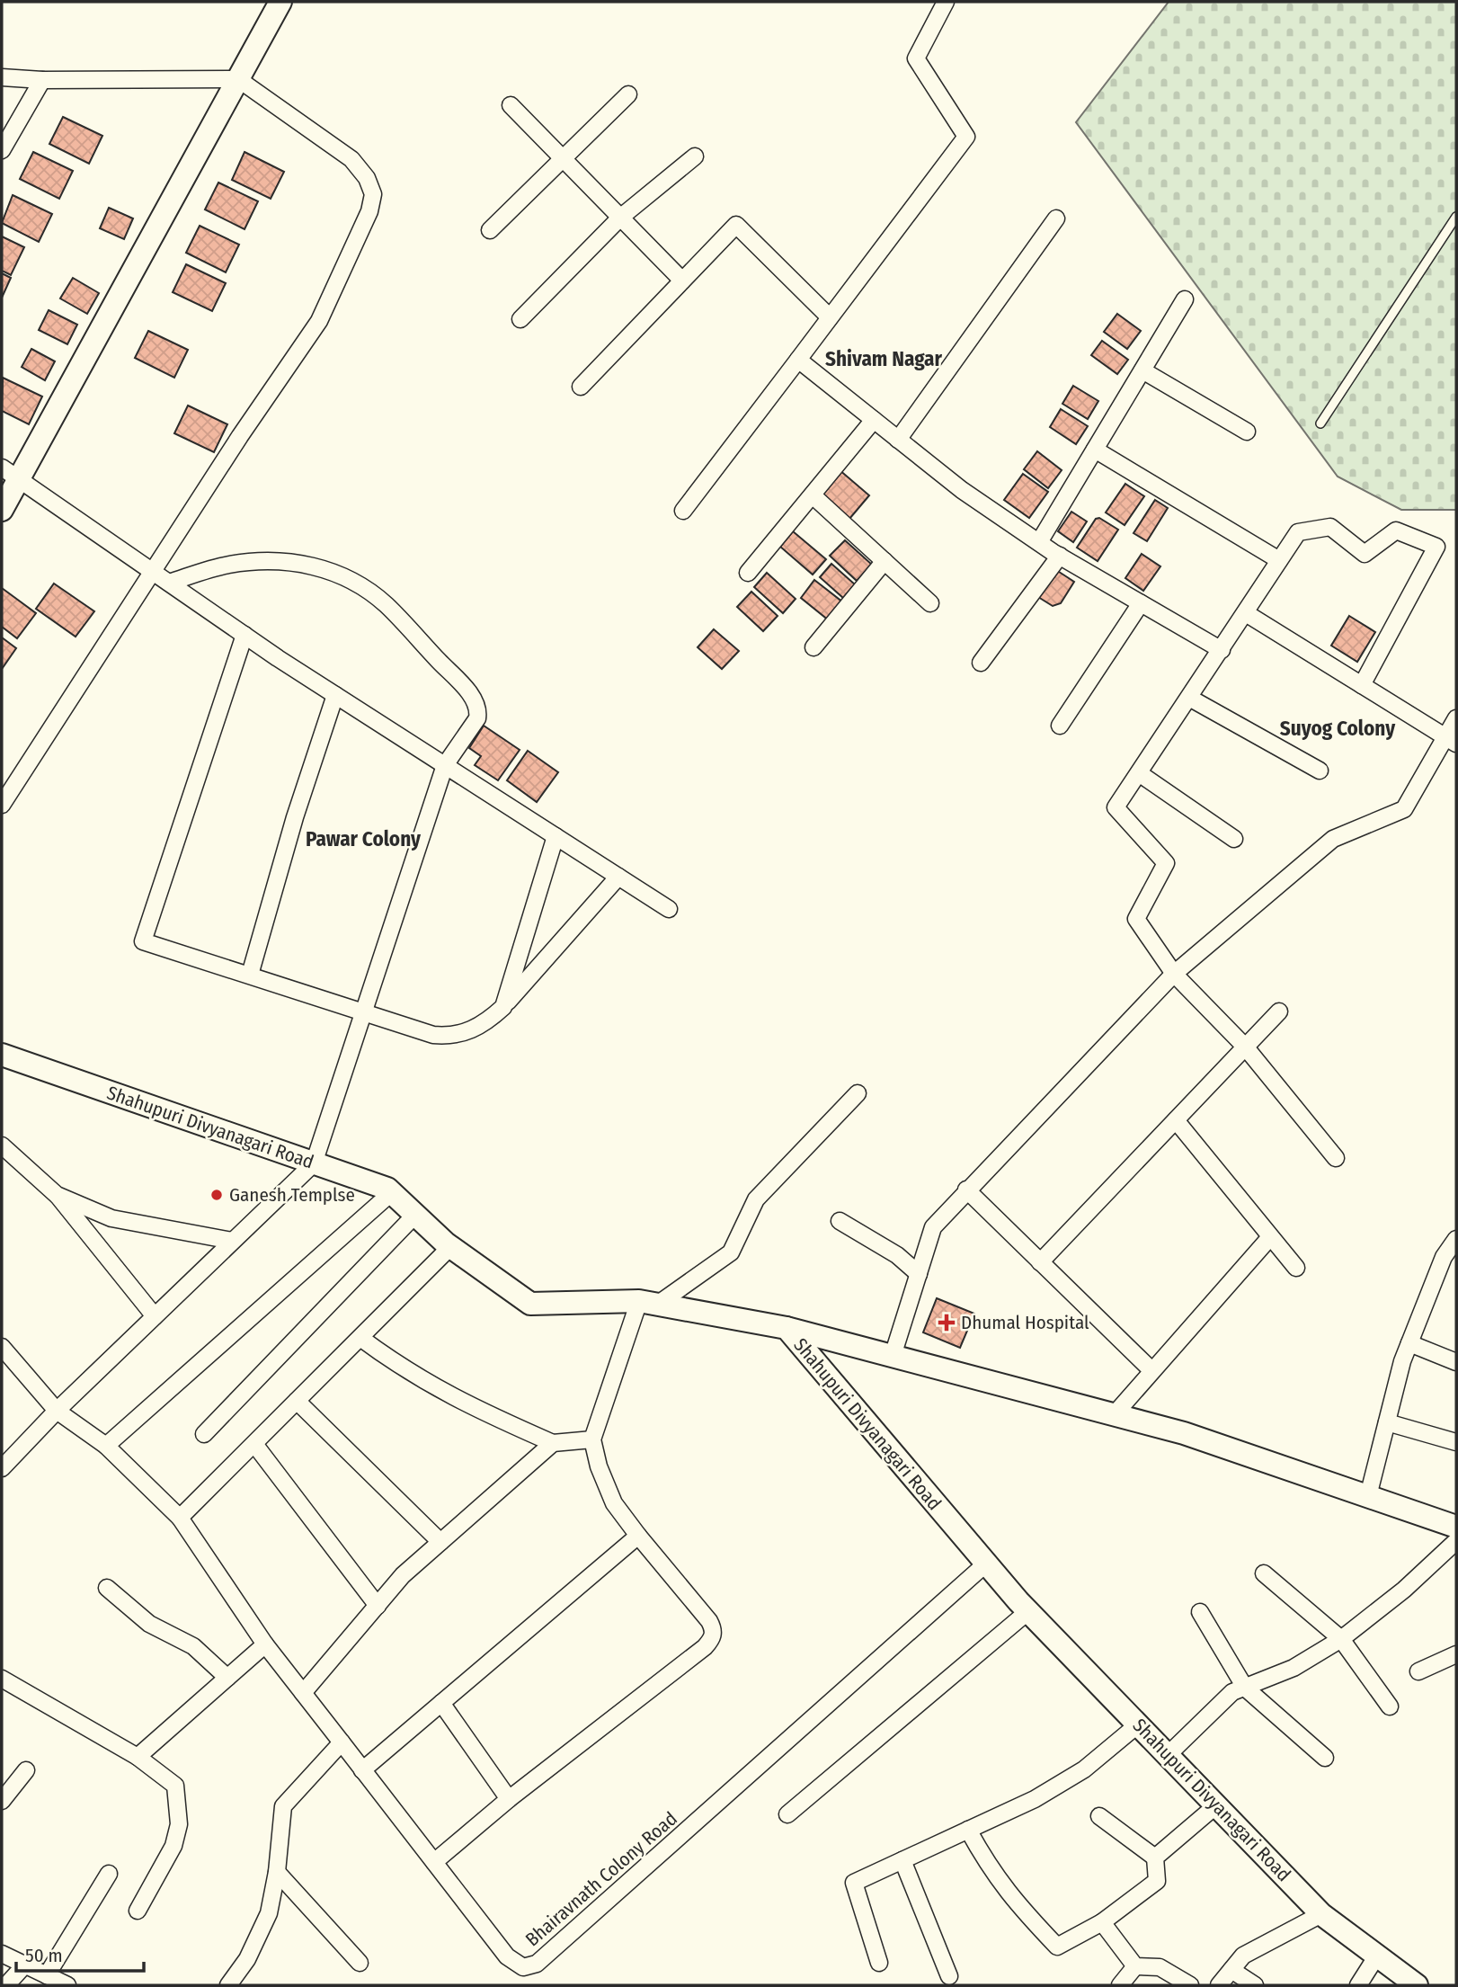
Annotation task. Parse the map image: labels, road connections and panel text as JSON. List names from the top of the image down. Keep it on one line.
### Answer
{"streets":{"main road":["Shahupuri Divyanagari Road"],"street":["Bhairavnath Colony Road"]},"crossings":[["Shahupuri Divyanagari Road","Bhairavnath Colony Road"]],"districts":["Shivam Nagar","Suyog Colony","Pawar Colony"],"places":{"other":["Ganesh Templse"],"health":["Dhumal Hospital"]},"scale_bar":"50 m"}
